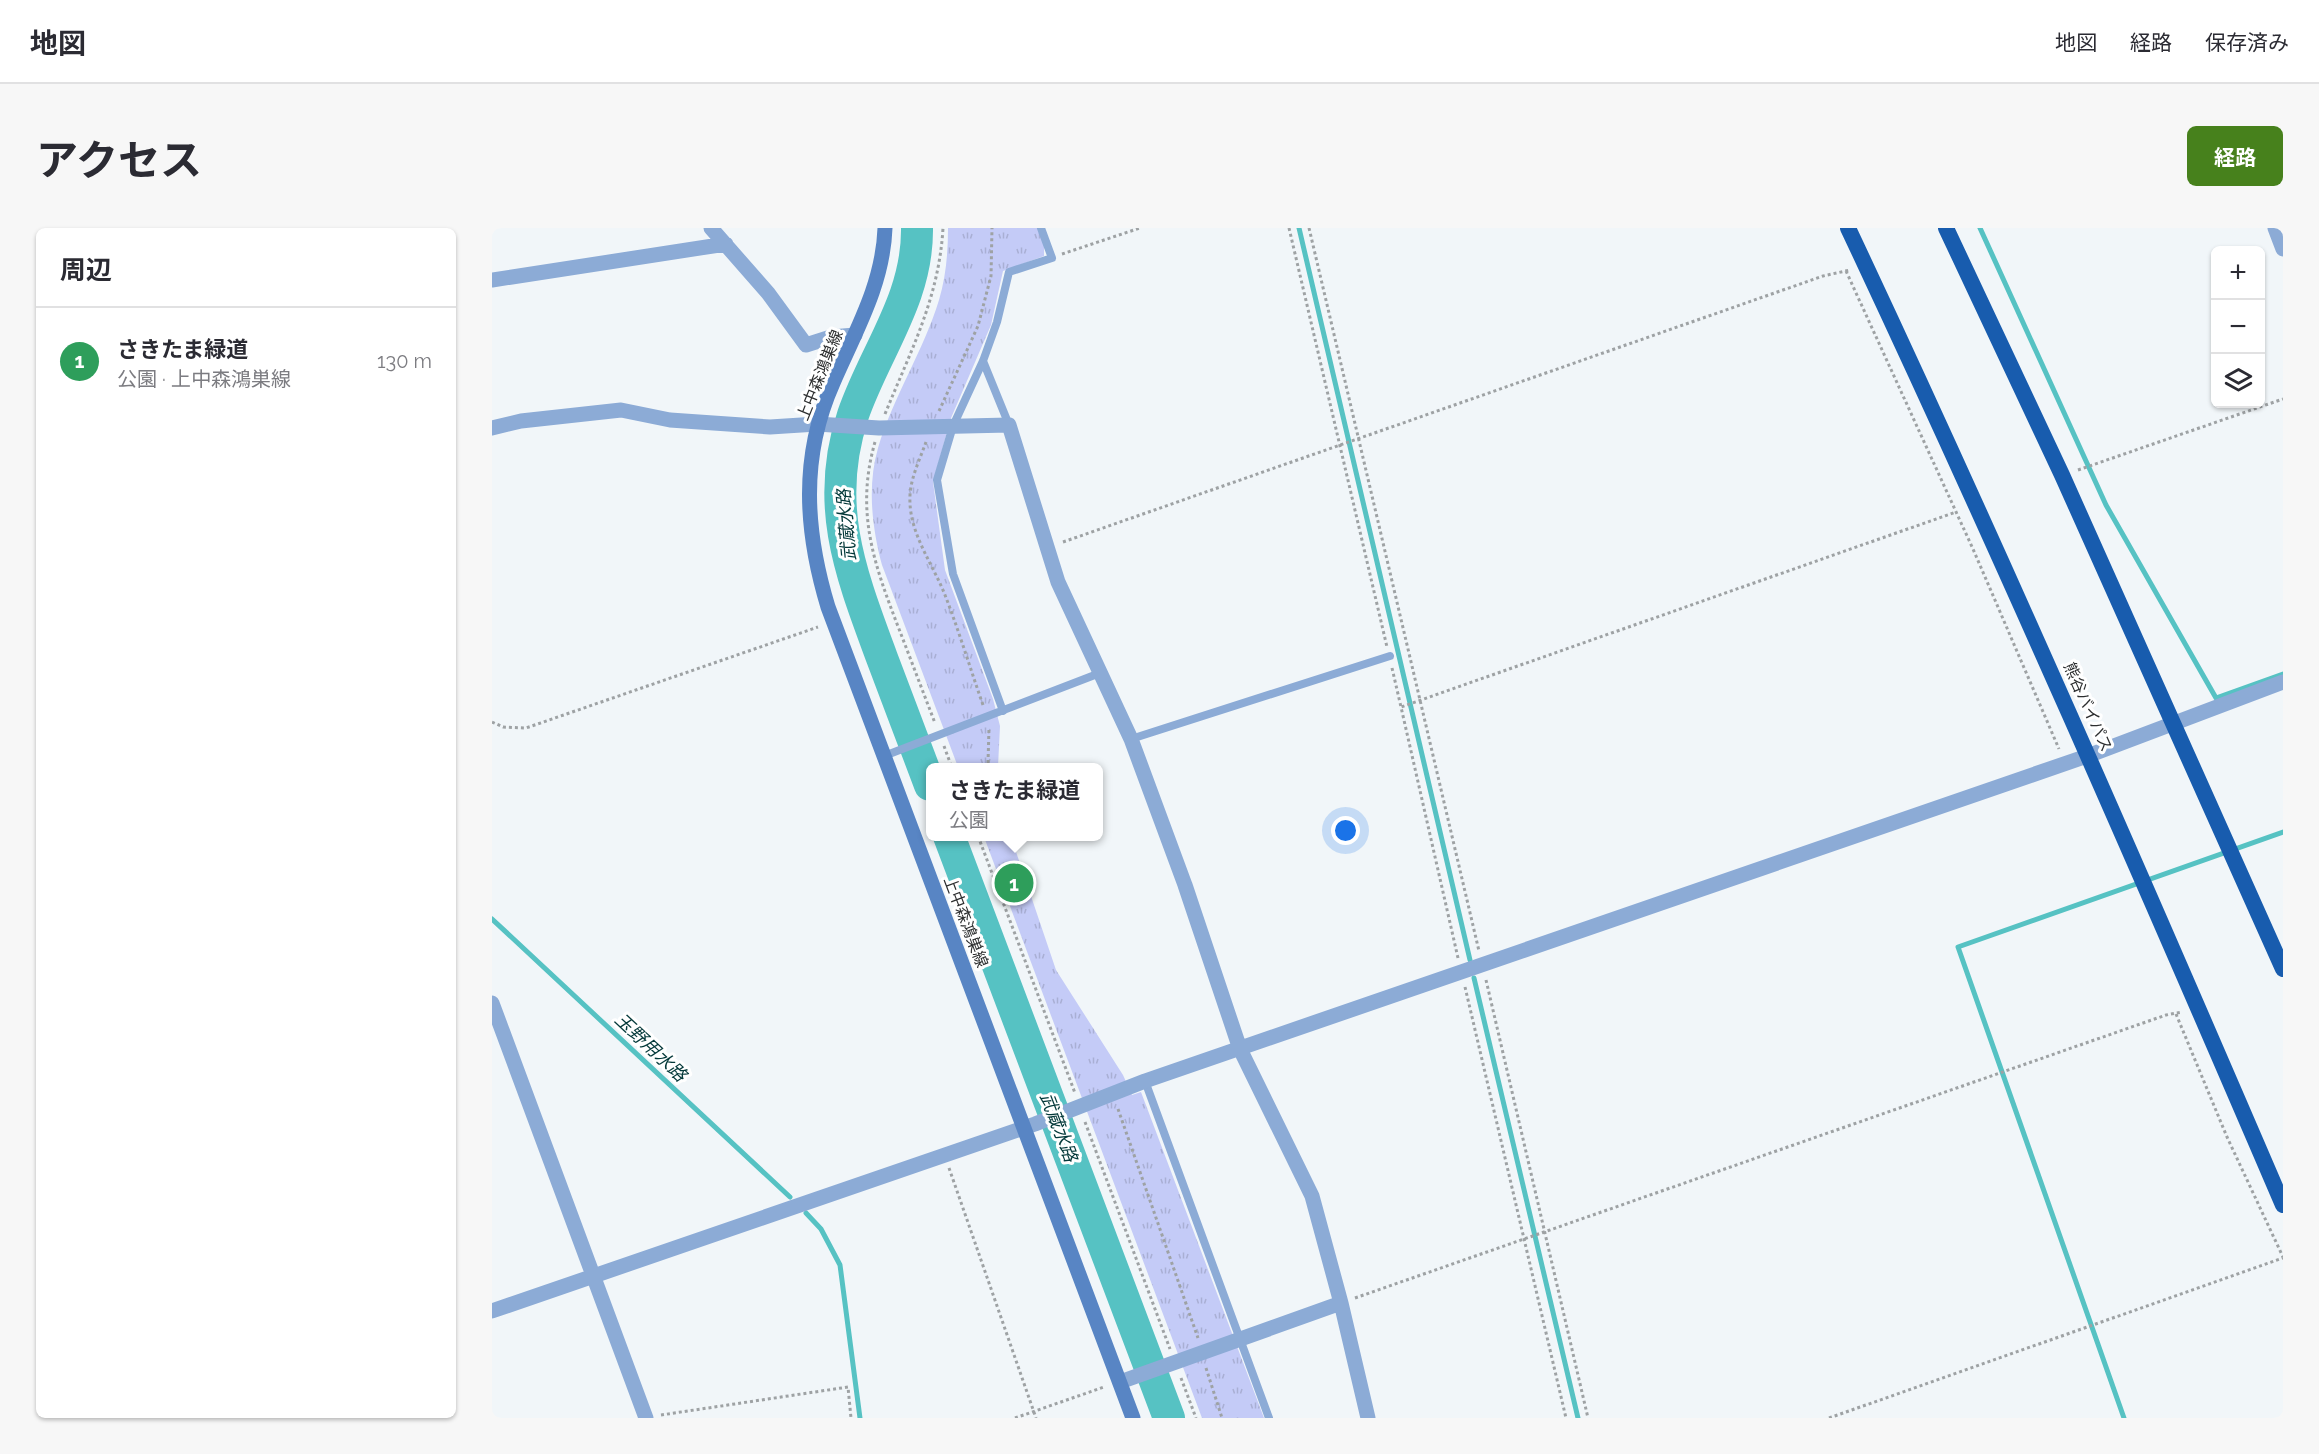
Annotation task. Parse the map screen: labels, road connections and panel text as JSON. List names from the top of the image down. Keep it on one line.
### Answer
{"streets":{"highway":["熊谷バイパス"],"main road":["上中森鴻巣線"]},"water":["武蔵水路","玉野用水路"],"page":{"header":"地図","nav":["地図","経路","保存済み"],"title":"アクセス","buttons":"経路","heading":"周辺","map_buttons":["+","−"],"list":[{"mark":"1","name":"さきたま緑道","note":"公園 · 上中森鴻巣線","value":"130 m"}],"popup":["さきたま緑道","公園"],"pins":"1"}}
